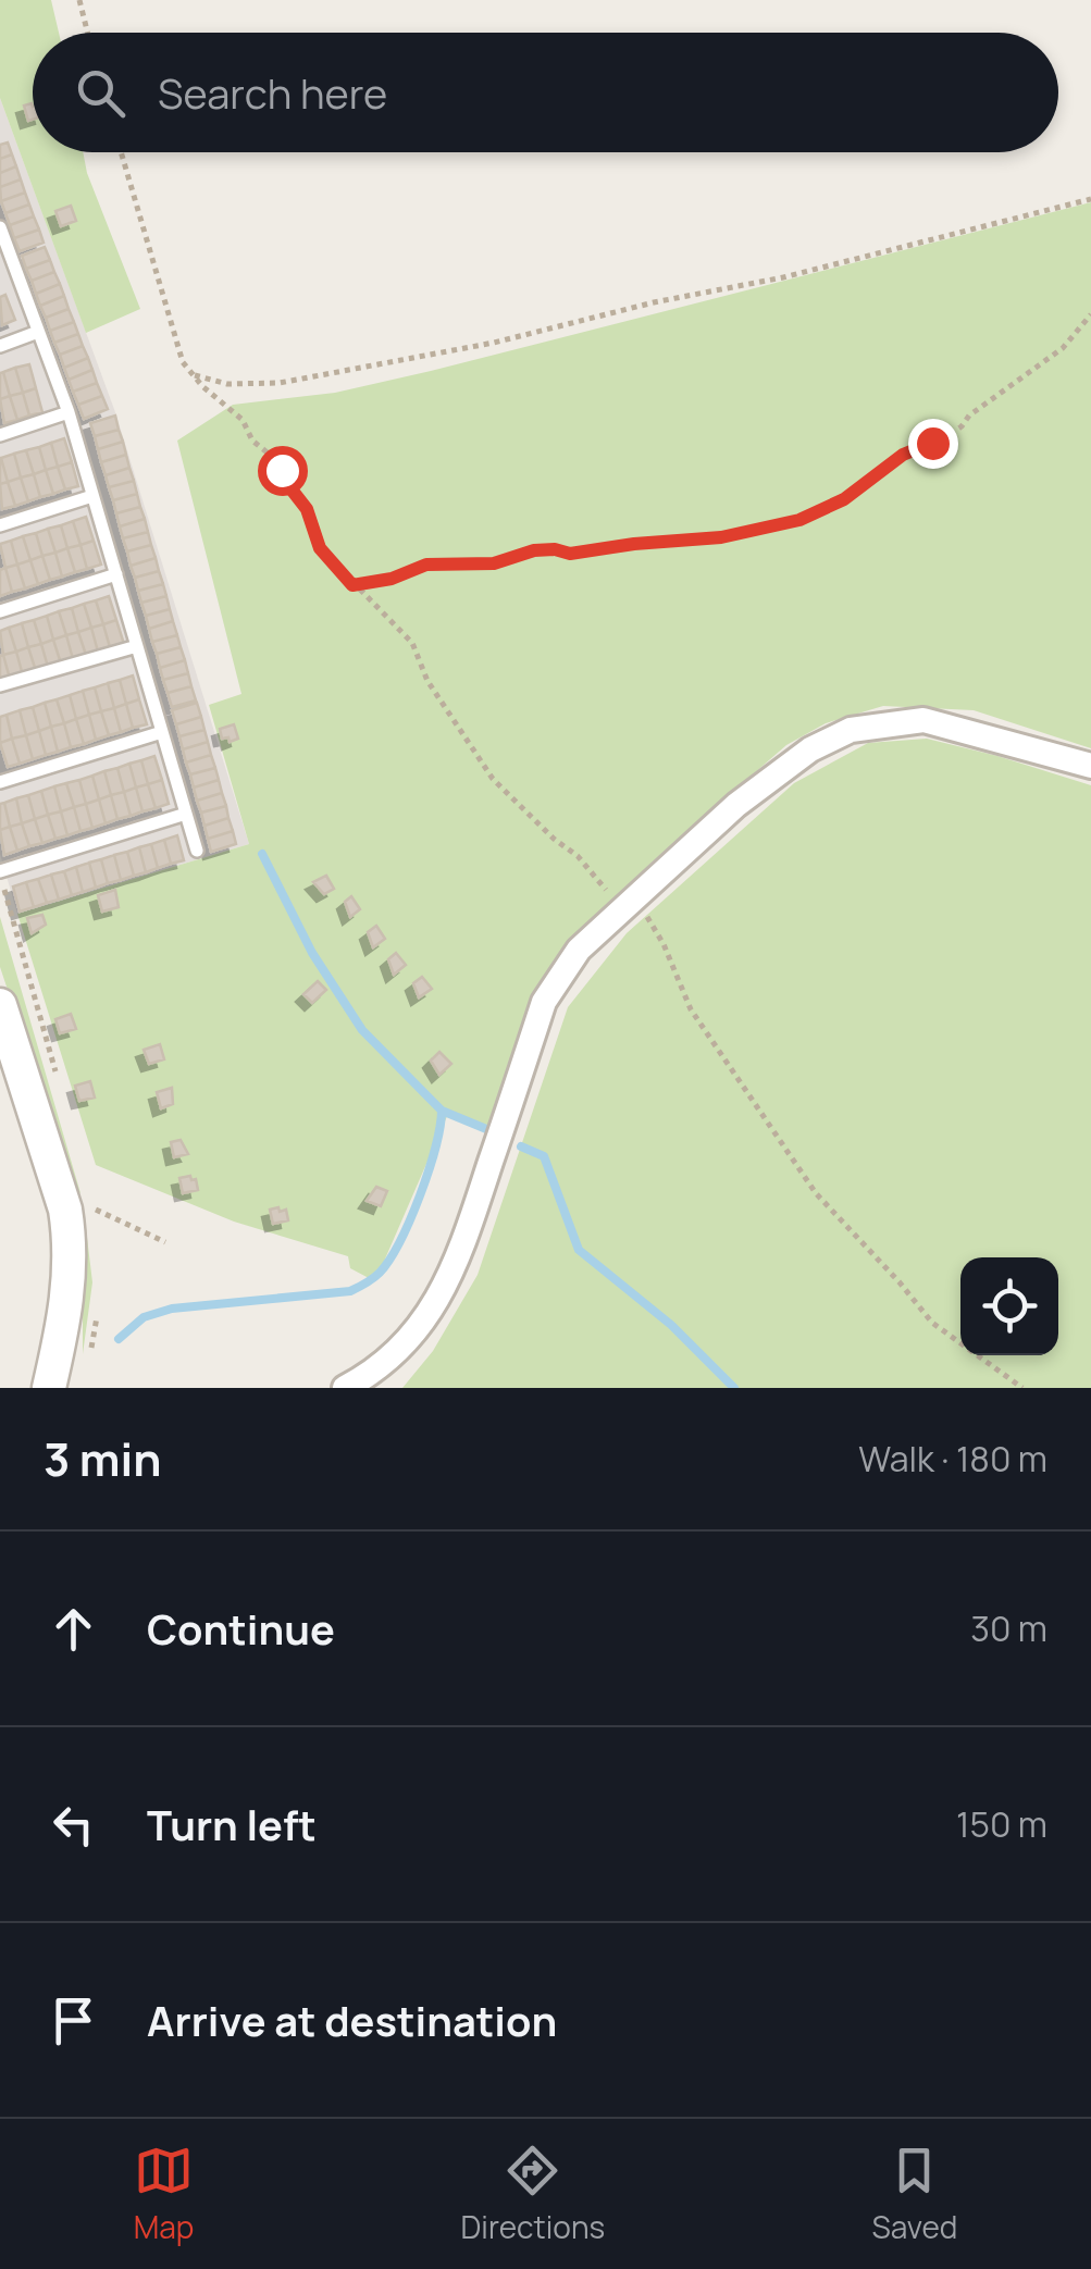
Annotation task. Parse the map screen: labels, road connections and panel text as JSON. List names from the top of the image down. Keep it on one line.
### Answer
{"page":{"search":"Search here","heading":["3 min","Walk · 180 m"],"list":[["Continue","30 m"],["Turn left","150 m"],"Arrive at destination"],"nav":["Map","Directions","Saved"]}}
